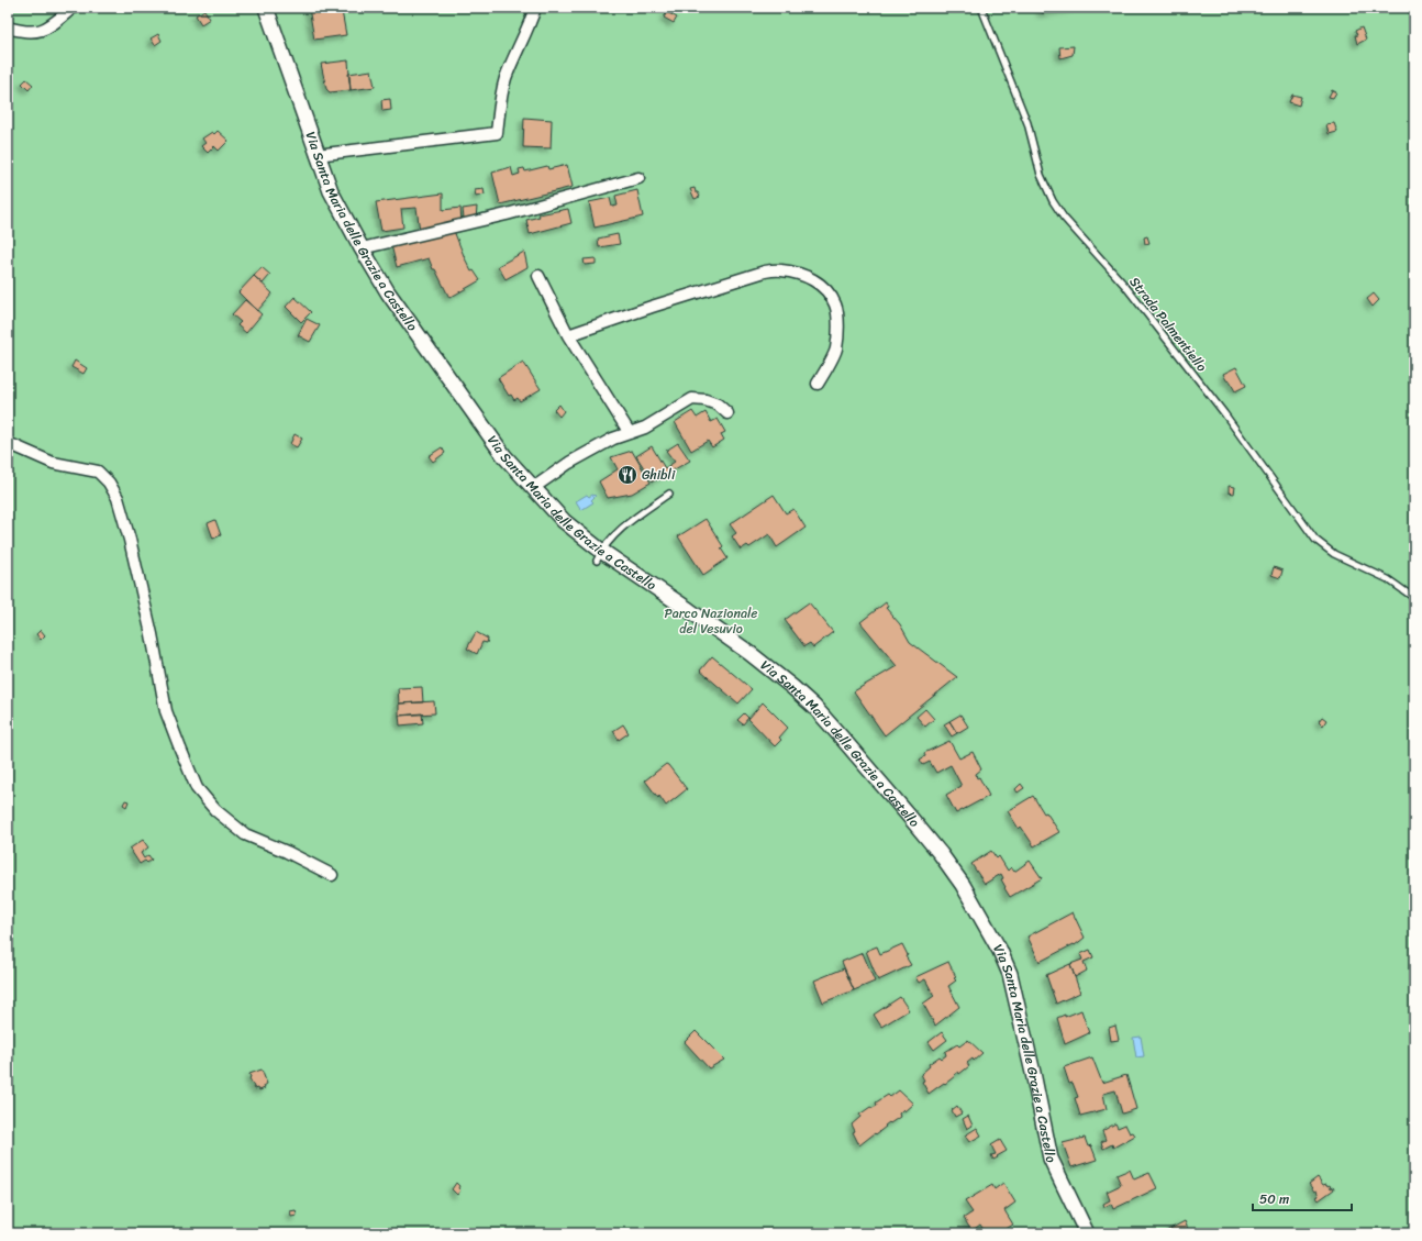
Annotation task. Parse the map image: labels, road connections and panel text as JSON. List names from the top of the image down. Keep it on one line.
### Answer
{"streets":{"street":["Via Santa Maria delle Grazie a Castello"],"lane":["Strada Palmentiello"]},"parks":["Parco Nazionale del Vesuvio"],"places":{"restaurant":["Ghibli"]},"scale_bar":"50 m"}
